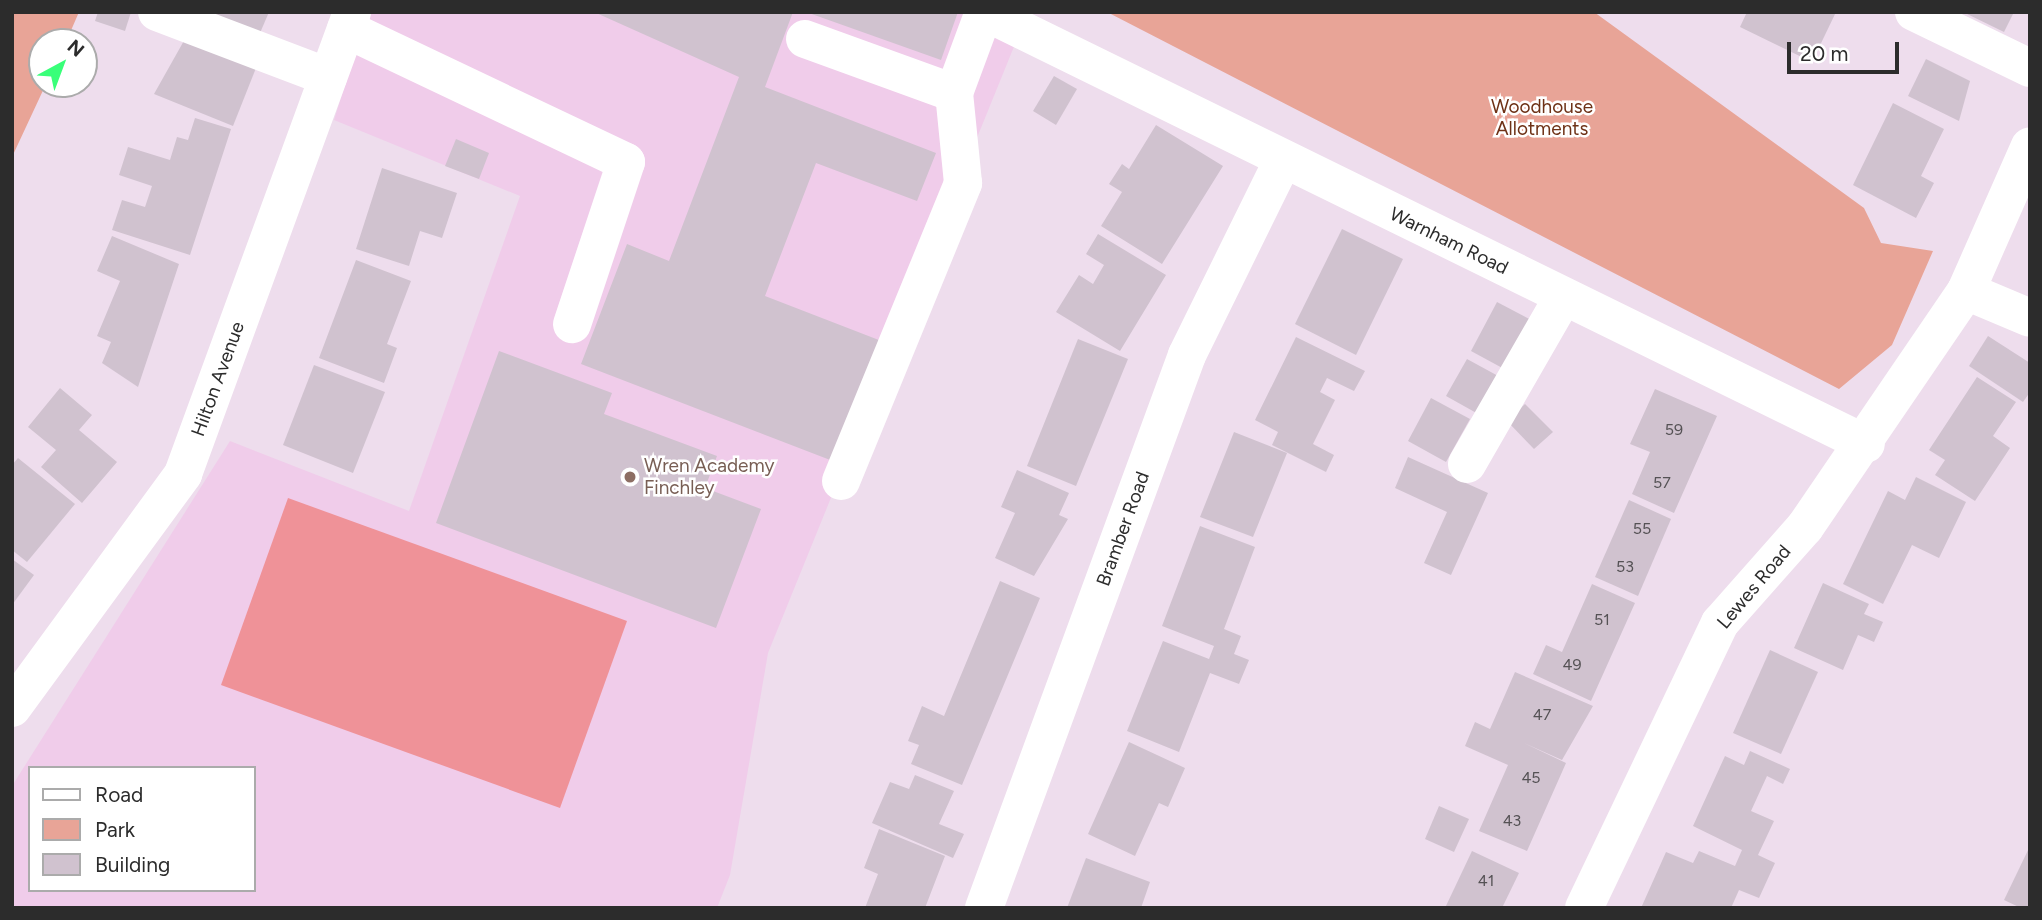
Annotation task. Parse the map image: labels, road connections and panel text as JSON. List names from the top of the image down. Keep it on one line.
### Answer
{"streets":{"street":["Warnham Road","Hilton Avenue","Bramber Road","Lewes Road"]},"crossings":[["Warnham Road","Bramber Road"],["Warnham Road","Lewes Road"]],"parks":["Woodhouse Allotments"],"places":["Wren Academy Finchley"],"house_numbers":["59","57","55","53","51","49","47","45","43","41"],"legend":["Road","Park","Building"],"scale_bar":"20 m","north":"top right"}
